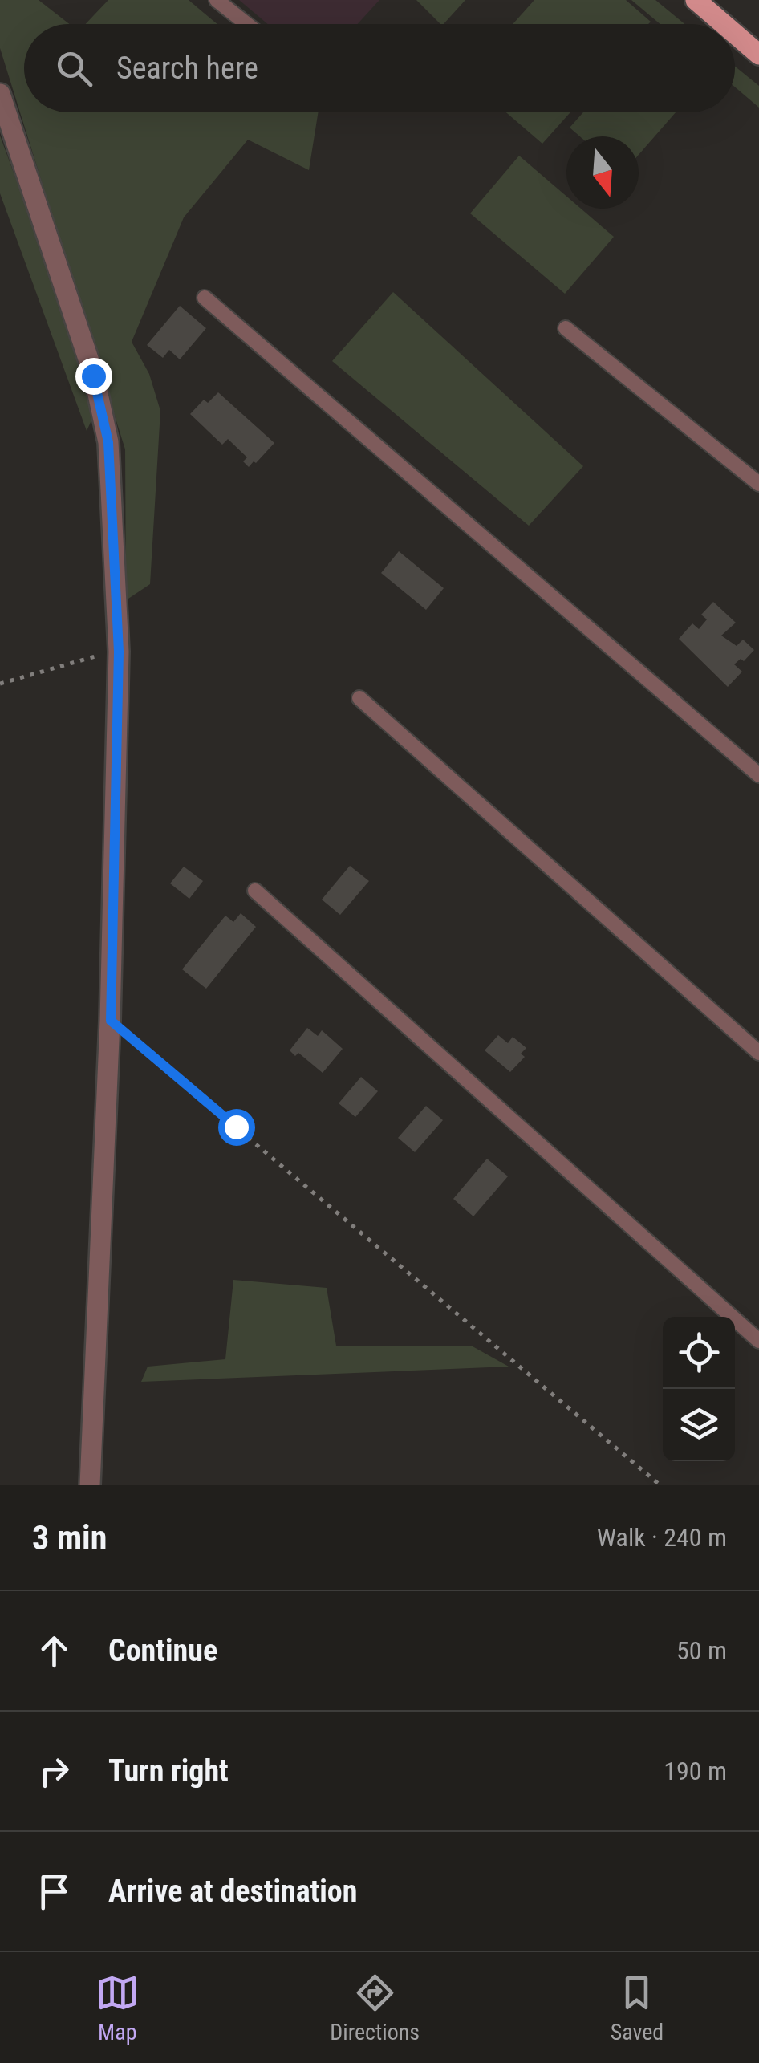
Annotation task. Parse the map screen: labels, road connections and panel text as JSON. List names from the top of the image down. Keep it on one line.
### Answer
{"north":"bottom","page":{"search":"Search here","heading":["3 min","Walk · 240 m"],"list":[["Continue","50 m"],["Turn right","190 m"],"Arrive at destination"],"nav":["Map","Directions","Saved"]}}
